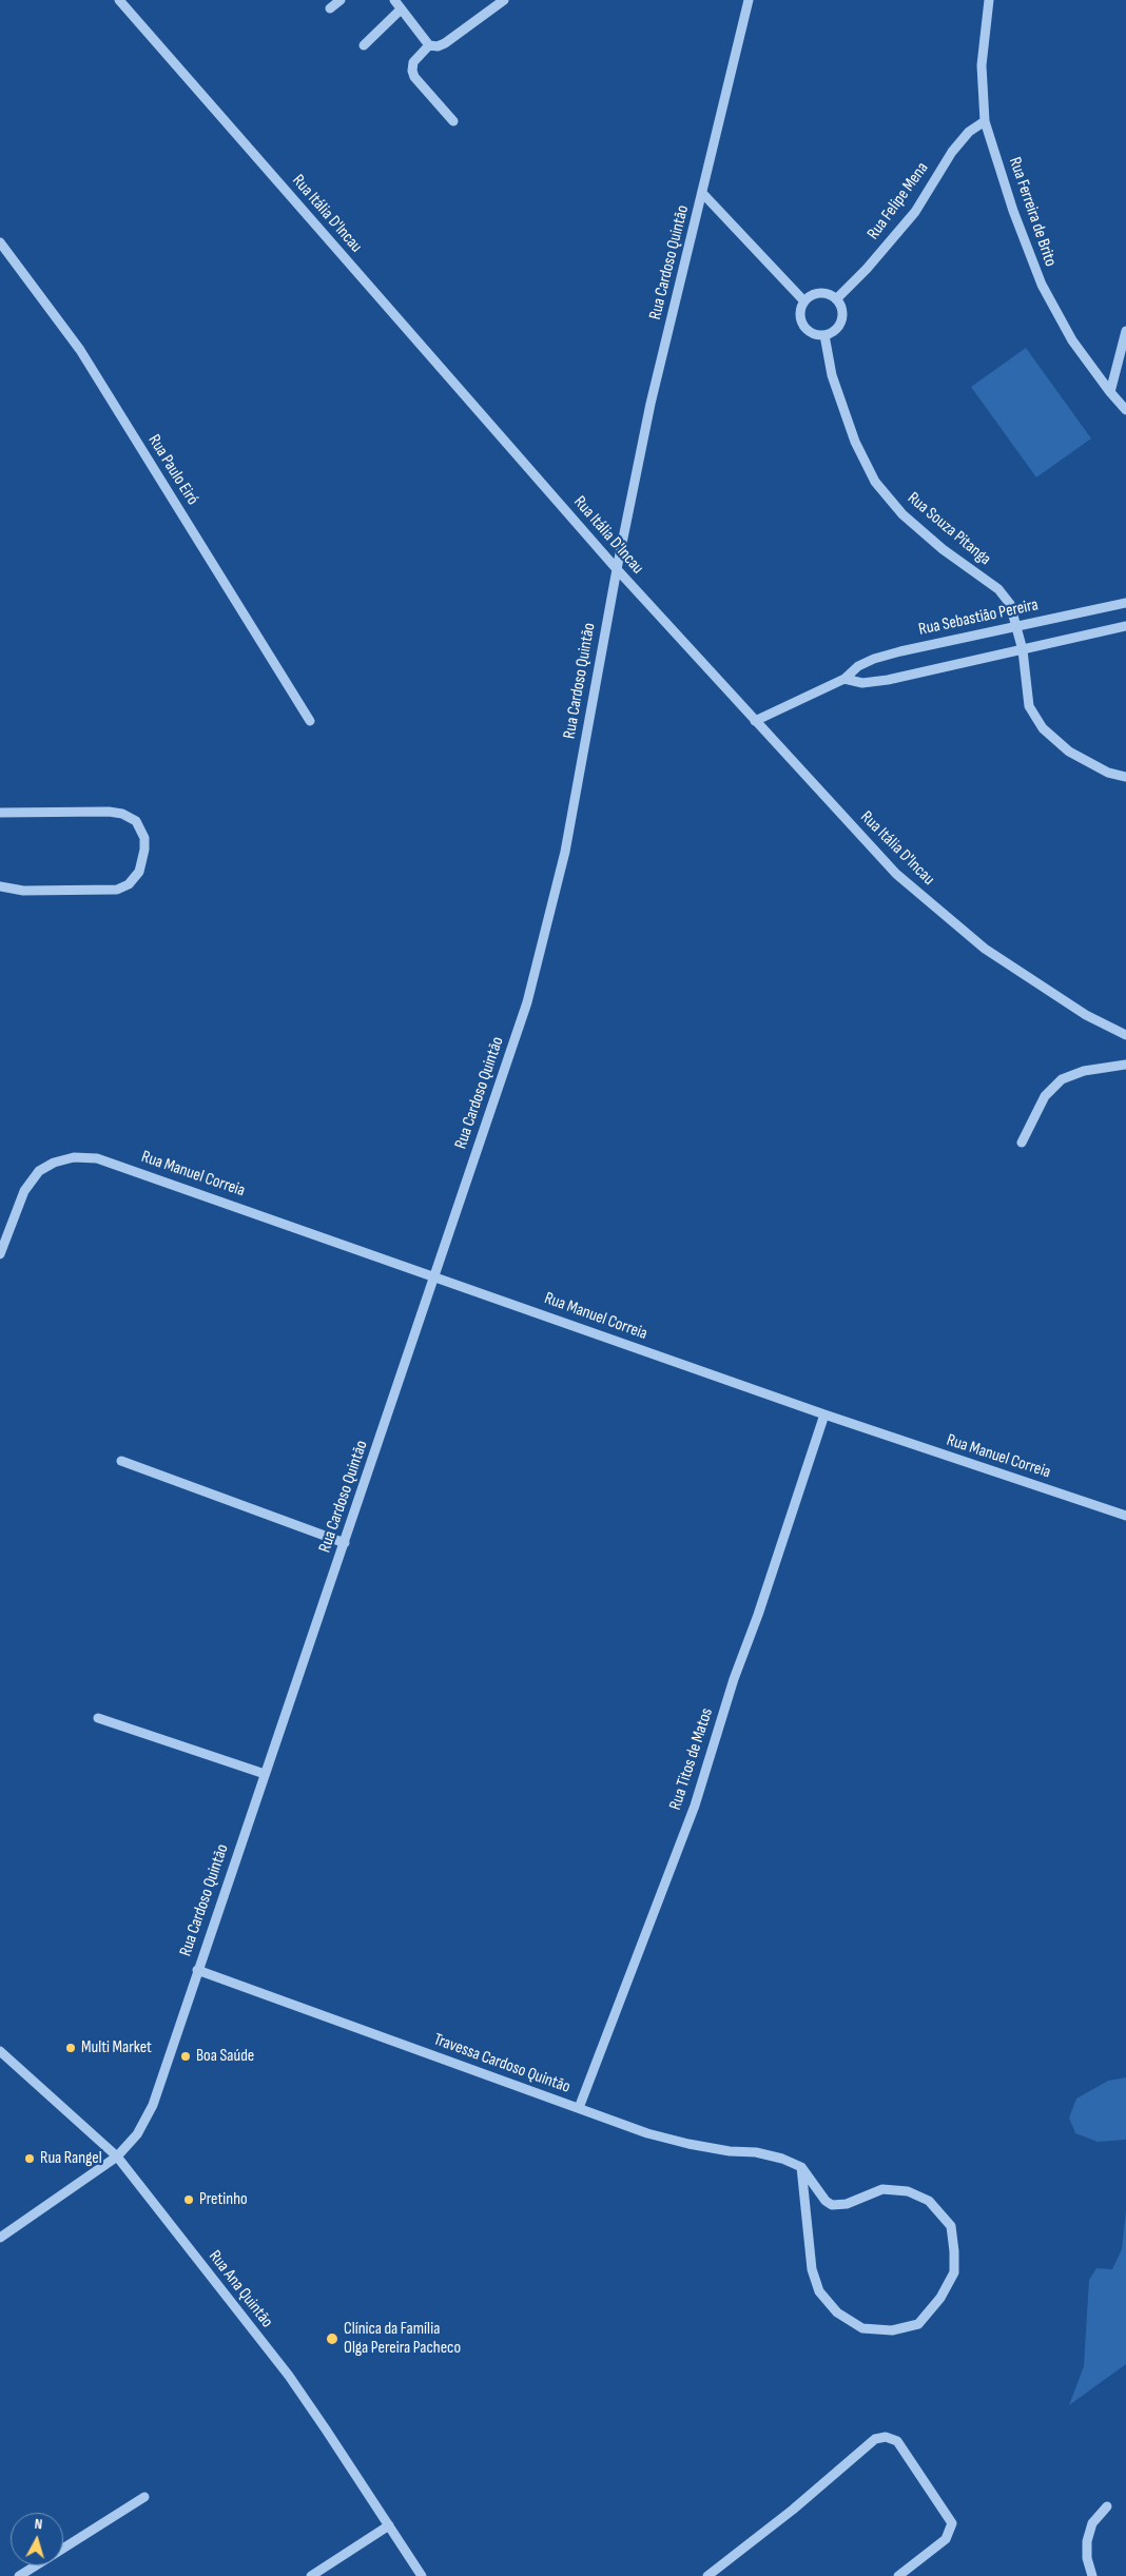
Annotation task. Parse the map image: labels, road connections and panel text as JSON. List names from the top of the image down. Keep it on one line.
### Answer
{"streets":{"street":["Rua Felipe Mena","Rua Ferreira de Brito","Rua Itália D'Incau","Rua Cardoso Quintão","Rua Paulo Eiró","Rua Souza Pitanga","Rua Sebastião Pereira","Rua Manuel Correia","Rua Titos de Matos","Travessa Cardoso Quintão","Rua Ana Quintão"]},"crossings":[["Rua Felipe Mena","Rua Ferreira de Brito"],["Rua Felipe Mena","Rua Souza Pitanga"],["Rua Itália D'Incau","Rua Cardoso Quintão"],["Rua Itália D'Incau","Rua Sebastião Pereira"],["Rua Cardoso Quintão","Rua Manuel Correia"],["Rua Cardoso Quintão","Travessa Cardoso Quintão"],["Rua Cardoso Quintão","Rua Ana Quintão"],["Rua Souza Pitanga","Rua Sebastião Pereira"],["Rua Manuel Correia","Rua Titos de Matos"],["Rua Titos de Matos","Travessa Cardoso Quintão"]],"places":["Multi Market","Boa Saúde","Rua Rangel","Pretinho","Clínica da Família Olga Pereira Pacheco"],"north":"top"}
